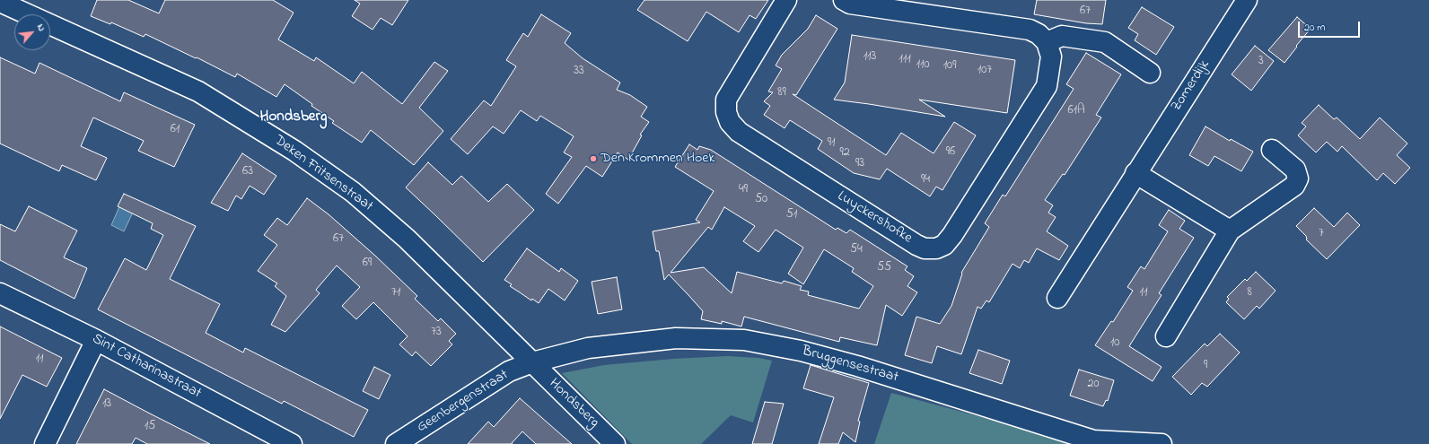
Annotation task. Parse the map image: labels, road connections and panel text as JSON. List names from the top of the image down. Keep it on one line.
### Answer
{"streets":{"street":["Zomerdijk","Deken Fritsenstraat","Luyckershofke","Bruggensestraat","Sint Catharinastraat","Geenbergenstraat","Hondsberg"]},"crossings":[["Deken Fritsenstraat","Bruggensestraat"],["Deken Fritsenstraat","Geenbergenstraat"],["Deken Fritsenstraat","Hondsberg"],["Bruggensestraat","Geenbergenstraat"],["Bruggensestraat","Hondsberg"],["Geenbergenstraat","Hondsberg"]],"districts":["Hondsberg"],"places":["Den Krommen Hoek"],"house_numbers":["67","113","111","3","110","109","107","33","89","61A","61","91","96","92","93","63","94","49","50","51","7","67","54","69","55","71","11","8","73","10","11","9","20","13","15"],"scale_bar":"20 m","north":"top right"}
